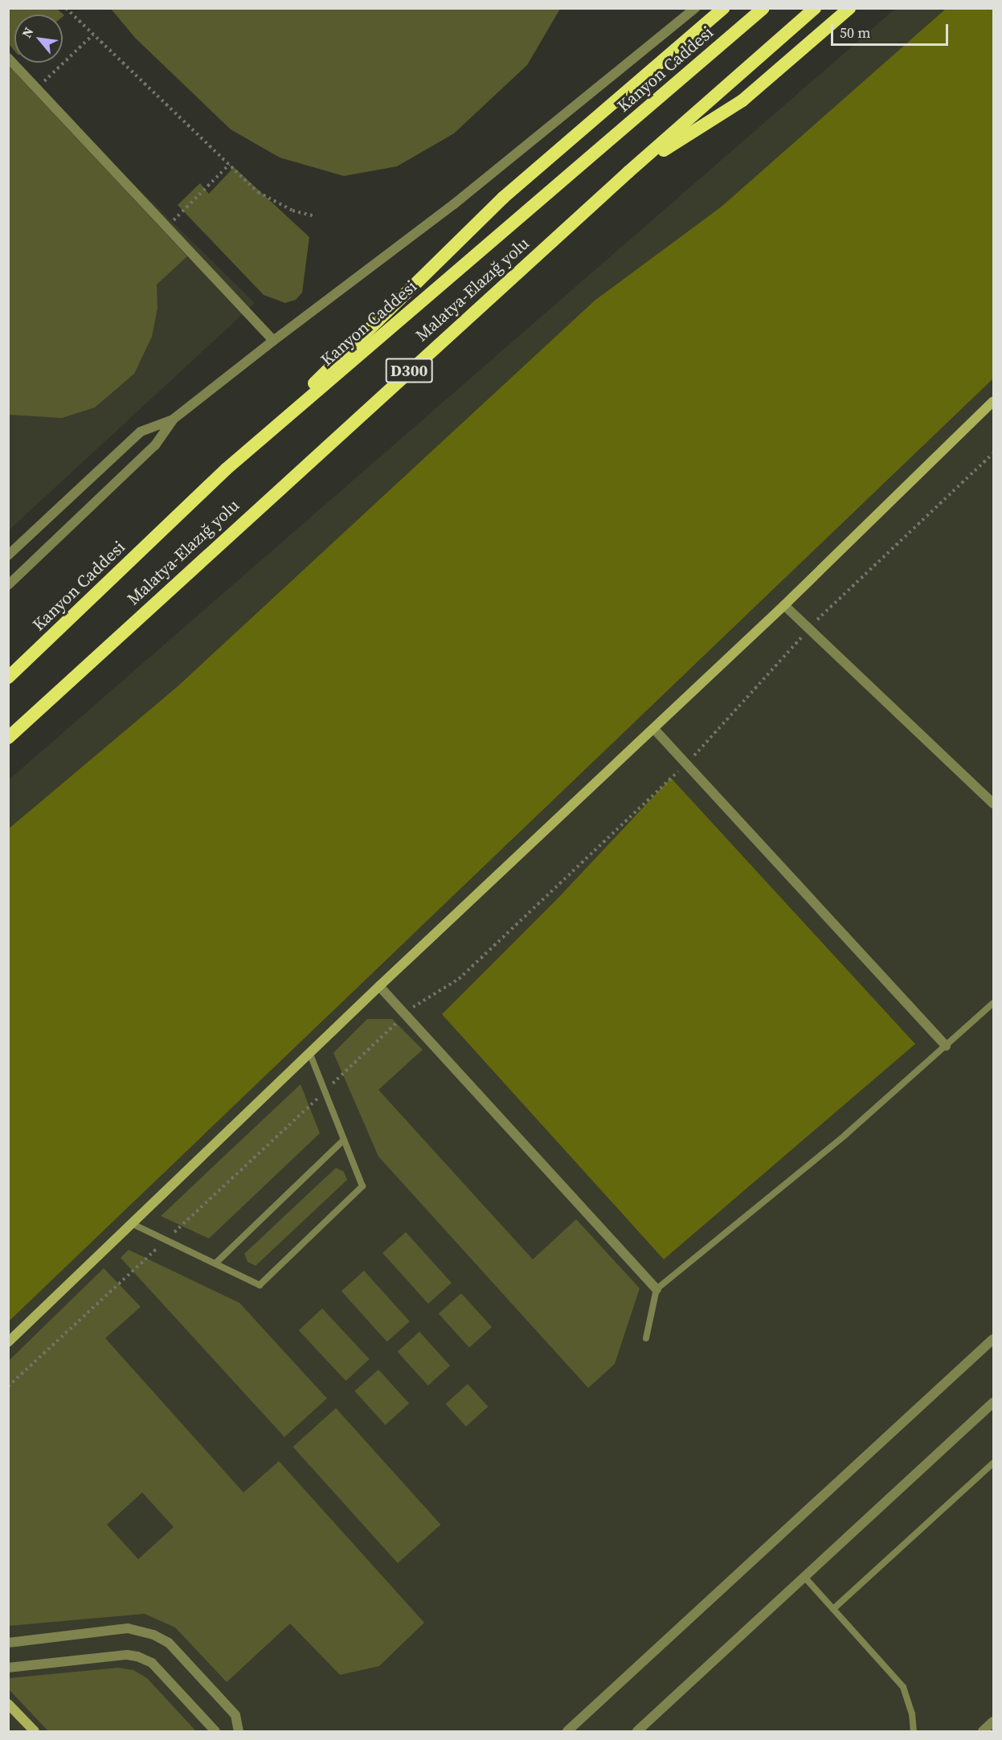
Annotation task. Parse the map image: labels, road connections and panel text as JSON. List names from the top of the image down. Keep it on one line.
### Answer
{"streets":{"highway":["Kanyon Caddesi","Malatya-Elazığ yolu","D300"]},"scale_bar":"50 m","north":"top left"}
